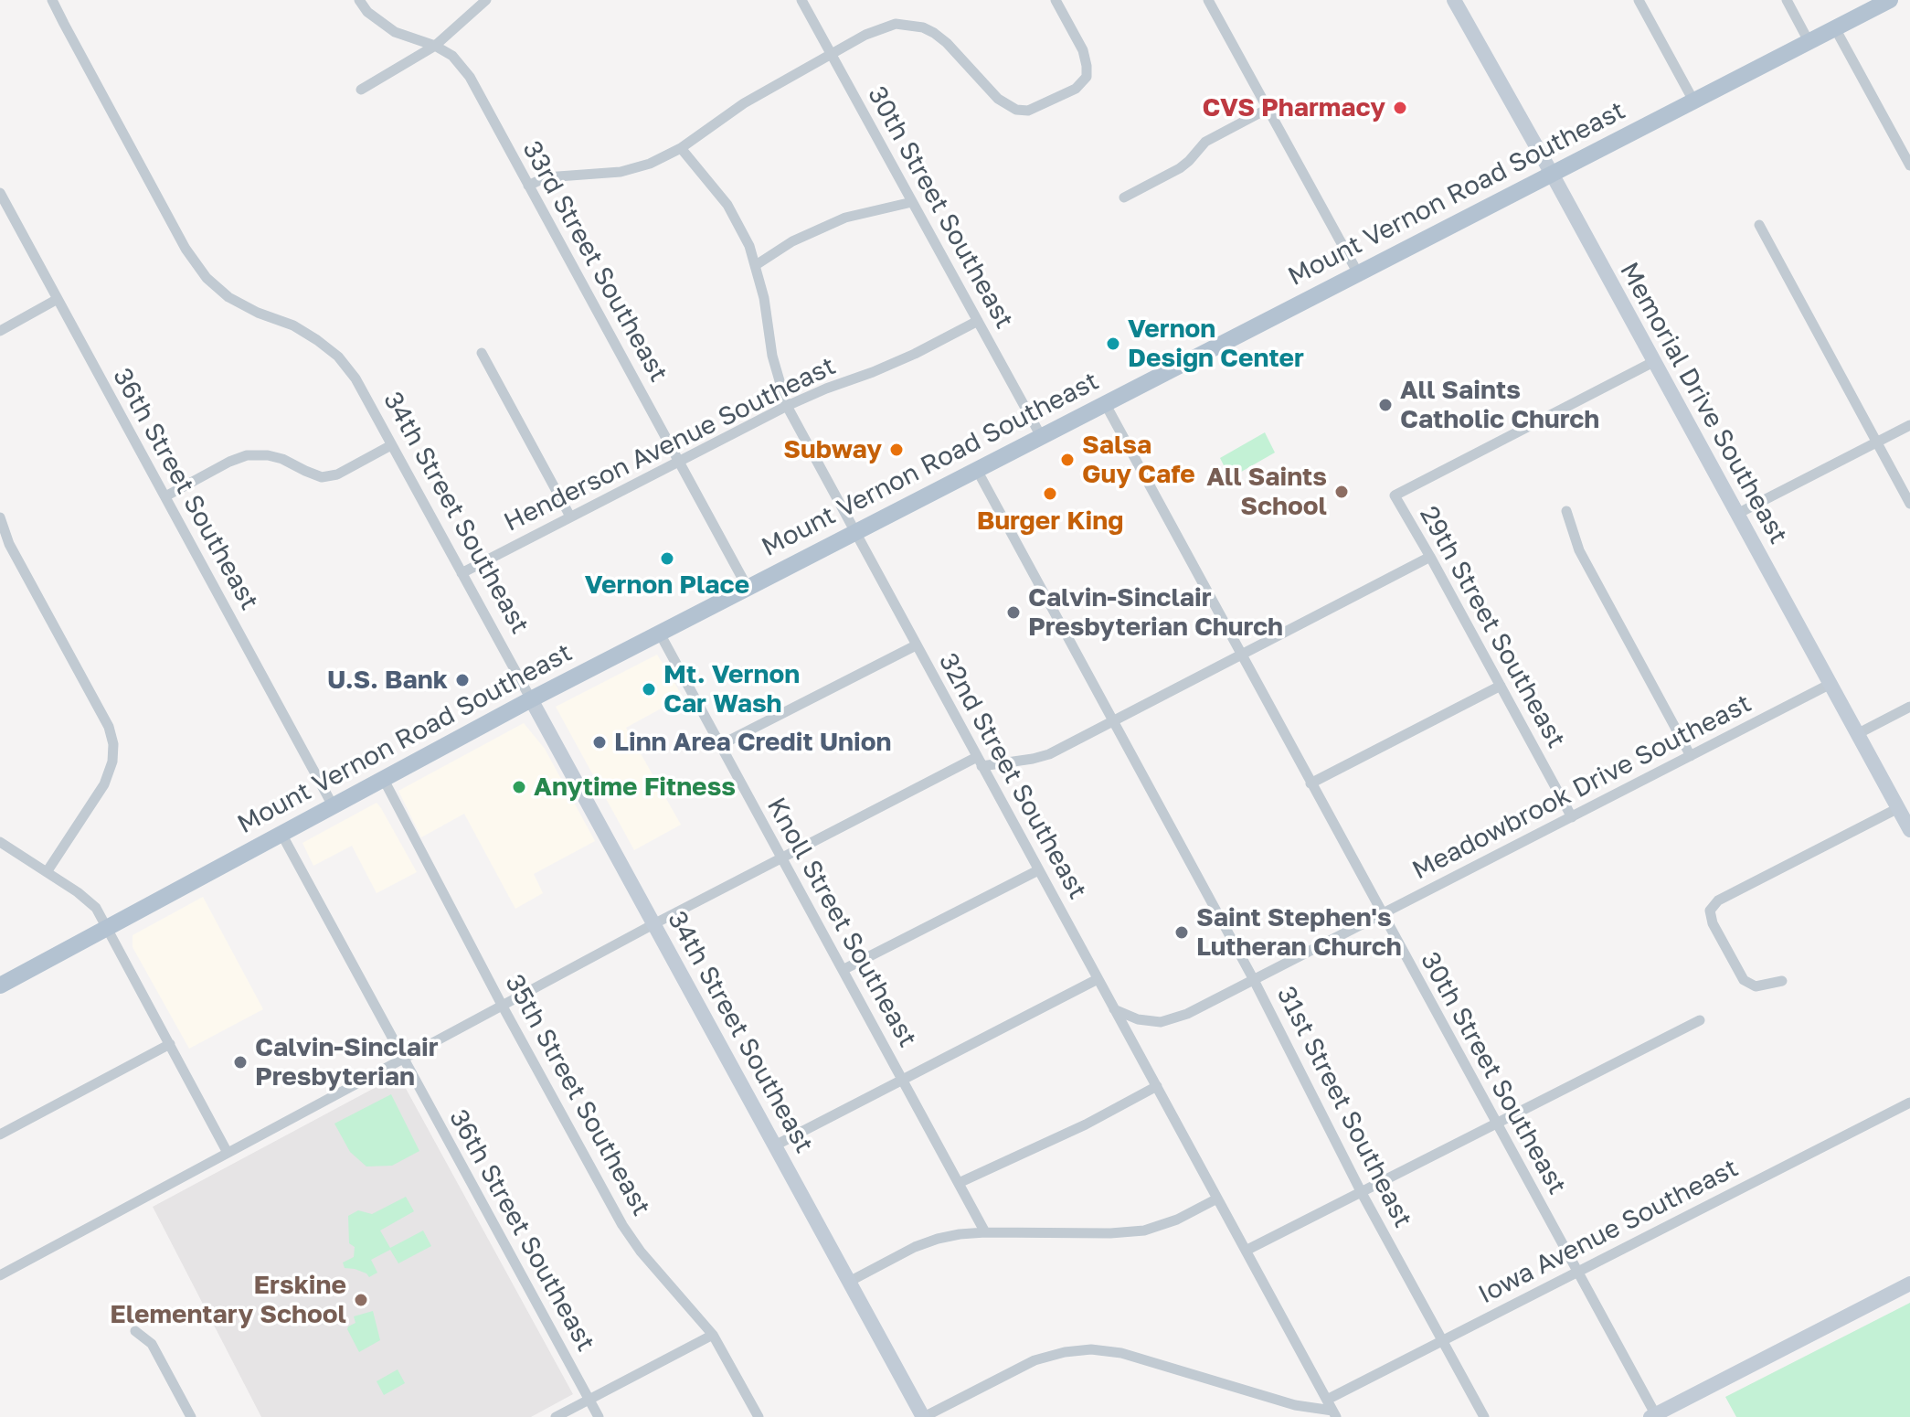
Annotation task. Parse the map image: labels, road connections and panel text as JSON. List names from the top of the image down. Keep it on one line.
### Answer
{"streets":{"main road":["Mount Vernon Road Southeast"],"street":["30th Street Southeast","33rd Street Southeast","Memorial Drive Southeast","Henderson Avenue Southeast","36th Street Southeast","34th Street Southeast","29th Street Southeast","32nd Street Southeast","Meadowbrook Drive Southeast","Knoll Street Southeast","35th Street Southeast","31st Street Southeast","Iowa Avenue Southeast"]},"crossings":[["Mount Vernon Road Southeast","30th Street Southeast"],["Mount Vernon Road Southeast","33rd Street Southeast"],["Mount Vernon Road Southeast","Memorial Drive Southeast"],["Mount Vernon Road Southeast","36th Street Southeast"],["Mount Vernon Road Southeast","34th Street Southeast"],["Mount Vernon Road Southeast","32nd Street Southeast"],["Mount Vernon Road Southeast","Knoll Street Southeast"],["Mount Vernon Road Southeast","35th Street Southeast"],["Mount Vernon Road Southeast","31st Street Southeast"],["30th Street Southeast","Henderson Avenue Southeast"],["30th Street Southeast","Meadowbrook Drive Southeast"],["30th Street Southeast","Iowa Avenue Southeast"],["33rd Street Southeast","Henderson Avenue Southeast"],["Memorial Drive Southeast","29th Street Southeast"],["Memorial Drive Southeast","Meadowbrook Drive Southeast"],["Henderson Avenue Southeast","34th Street Southeast"],["Henderson Avenue Southeast","32nd Street Southeast"],["29th Street Southeast","Meadowbrook Drive Southeast"],["32nd Street Southeast","Meadowbrook Drive Southeast"],["32nd Street Southeast","Iowa Avenue Southeast"],["Meadowbrook Drive Southeast","31st Street Southeast"],["31st Street Southeast","Iowa Avenue Southeast"]],"places":["CVS Pharmacy","Vernon Design Center","All Saints Catholic Church","Subway","Salsa Guy Cafe","All Saints School","Burger King","Vernon Place","Calvin-Sinclair Presbyterian Church","U.S. Bank","Mt. Vernon Car Wash","Linn Area Credit Union","Anytime Fitness","Saint Stephen's Lutheran Church","Calvin-Sinclair Presbyterian","Erskine Elementary School"]}
